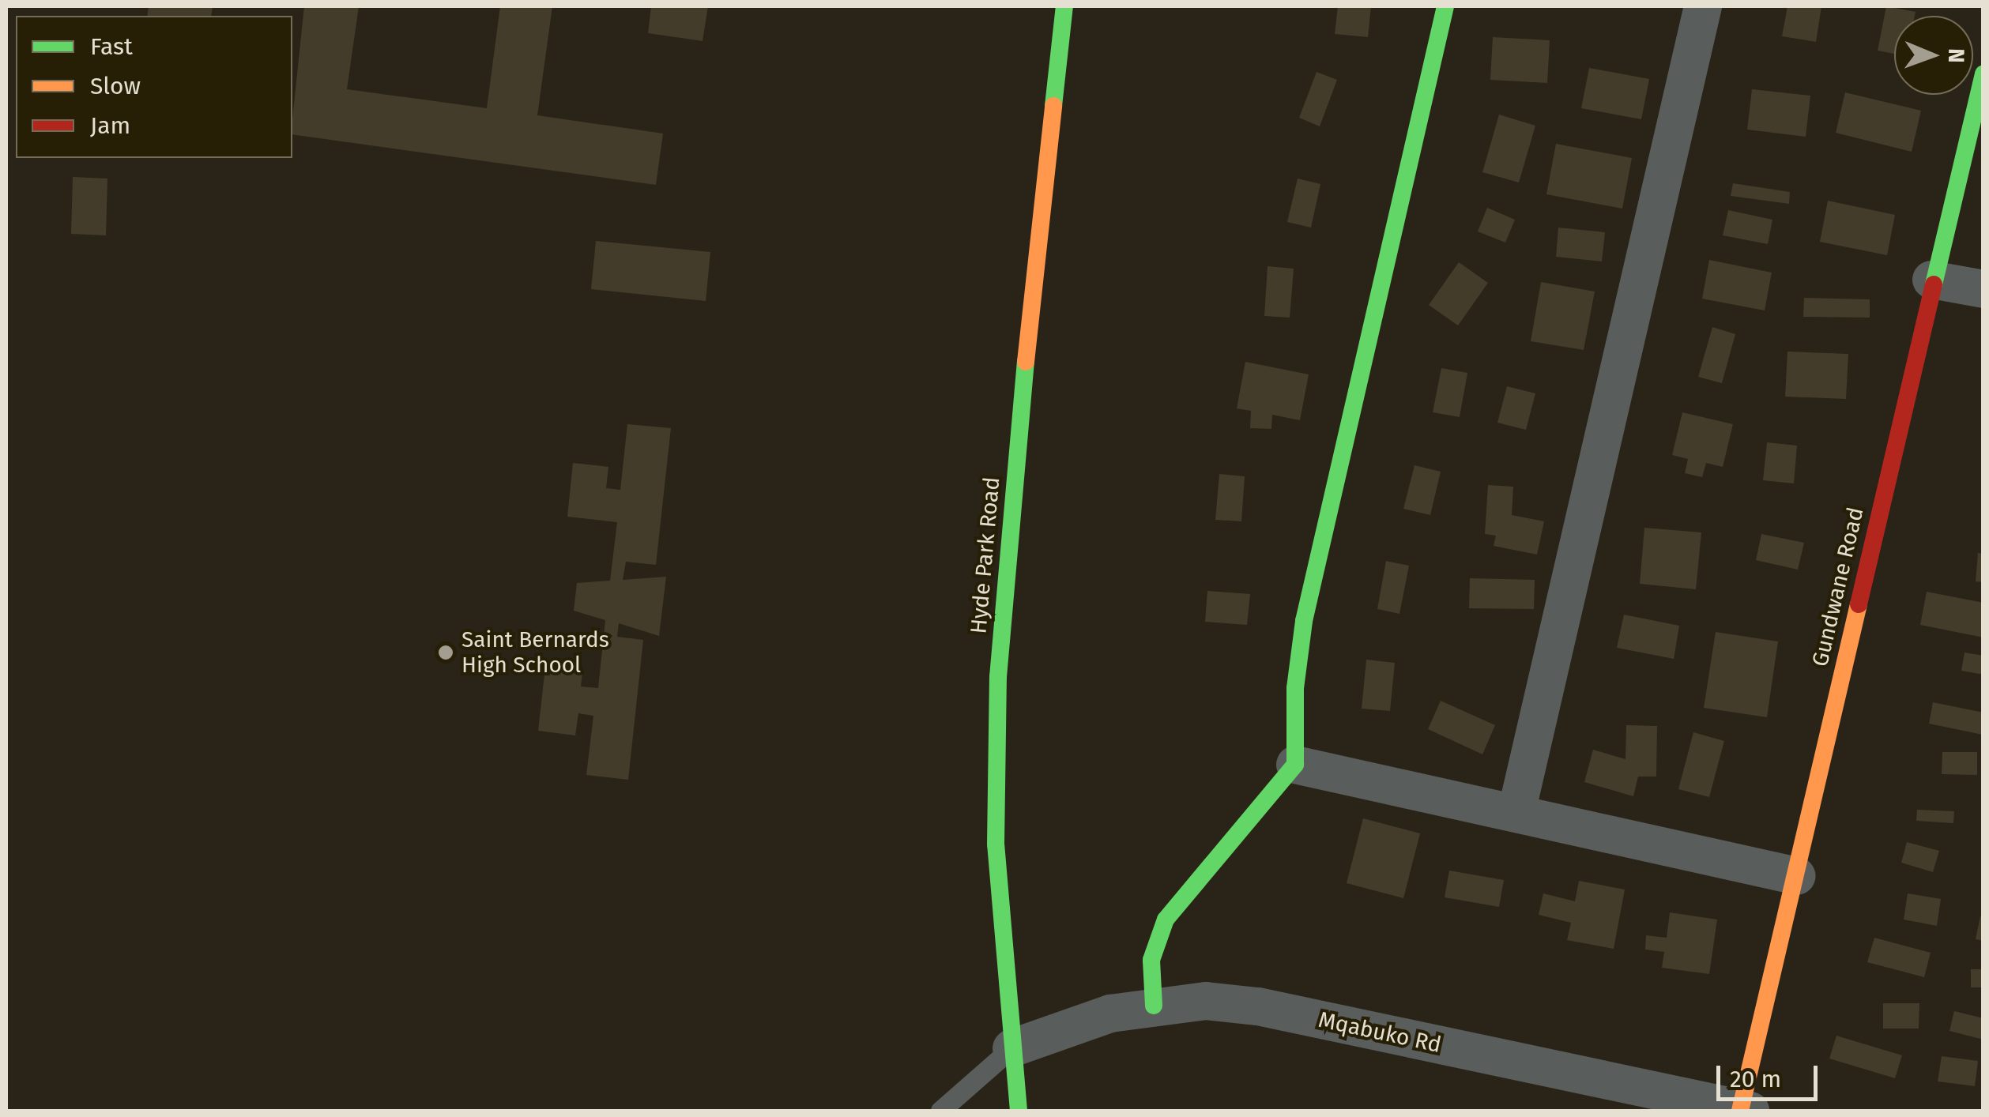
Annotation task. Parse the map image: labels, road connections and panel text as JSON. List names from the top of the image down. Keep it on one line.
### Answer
{"streets":{"street":["Hyde Park Road","Gundwane Road","Mqabuko Rd"]},"crossings":[["Hyde Park Road","Mqabuko Rd"],["Gundwane Road","Mqabuko Rd"]],"places":["Saint Bernards High School"],"legend":["Fast","Slow","Jam"],"scale_bar":"20 m","north":"right"}
